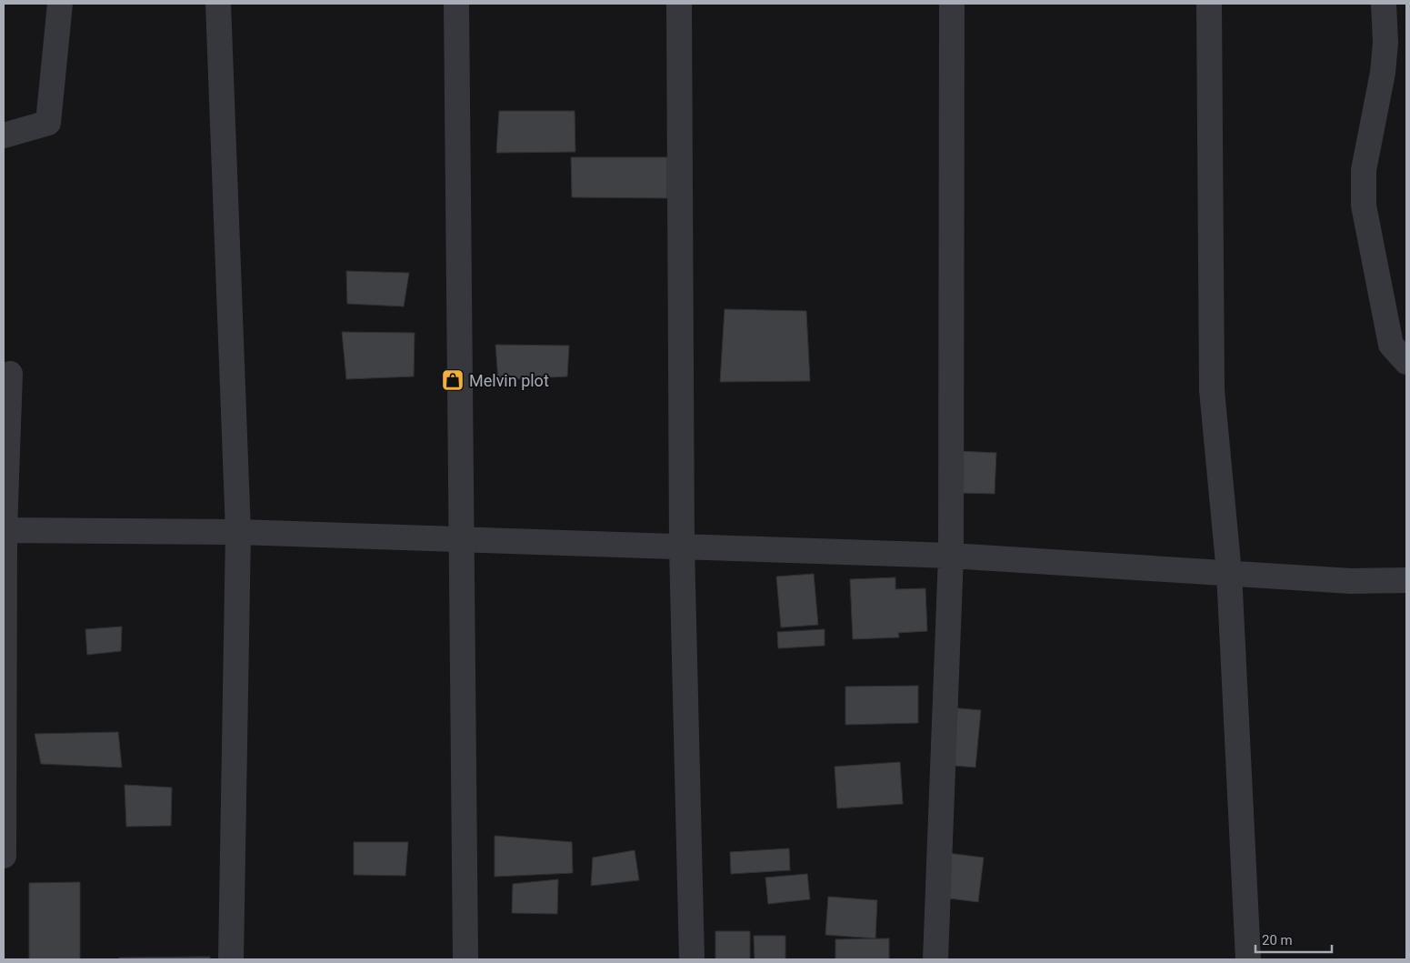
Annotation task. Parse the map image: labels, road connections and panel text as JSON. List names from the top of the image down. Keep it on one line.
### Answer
{"places":{"shop":["Melvin plot"]},"scale_bar":"20 m"}
